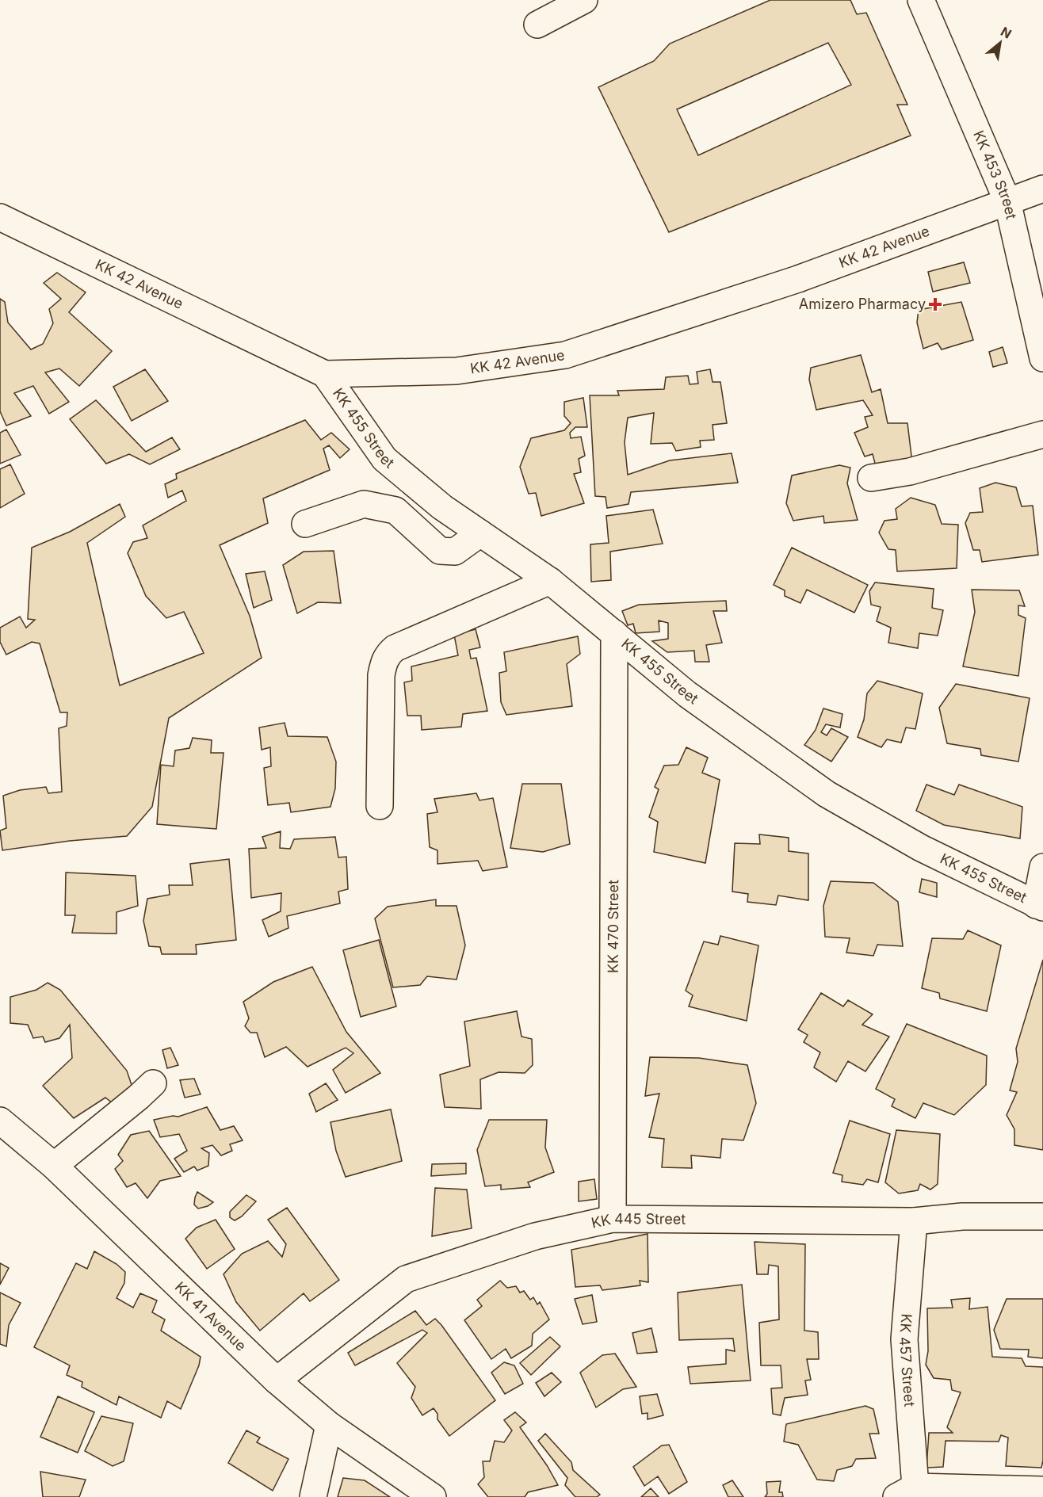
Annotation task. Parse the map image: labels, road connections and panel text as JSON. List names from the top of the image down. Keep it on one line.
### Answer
{"streets":{"street":["KK 453 Street","KK 42 Avenue","KK 455 Street","KK 470 Street","KK 445 Street","KK 41 Avenue","KK 457 Street"]},"crossings":[["KK 453 Street","KK 42 Avenue"],["KK 42 Avenue","KK 455 Street"],["KK 455 Street","KK 470 Street"],["KK 470 Street","KK 445 Street"],["KK 445 Street","KK 41 Avenue"],["KK 445 Street","KK 457 Street"]],"places":{"health":["Amizero Pharmacy"]},"north":"top right"}
